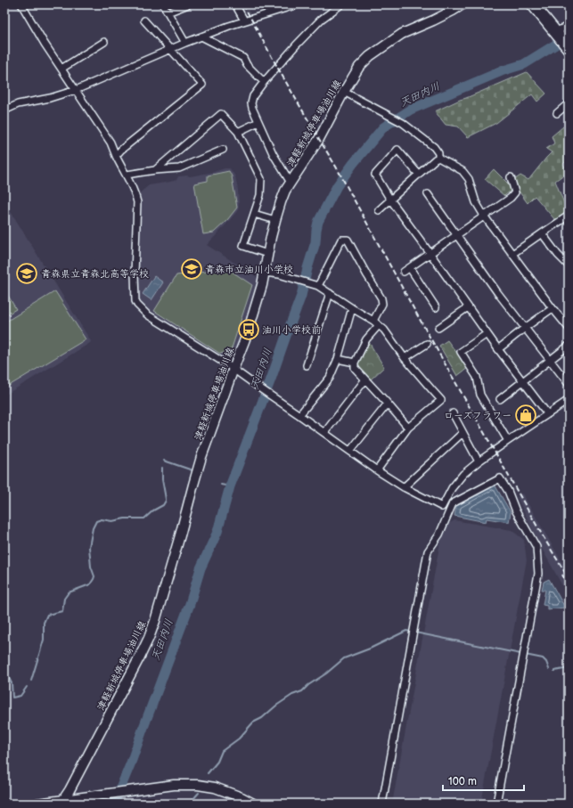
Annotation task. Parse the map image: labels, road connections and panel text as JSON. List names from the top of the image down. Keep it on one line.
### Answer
{"streets":{"main road":["津軽新城停車場油川線"]},"water":["天田内川"],"places":{"school or university":["青森市立油川小学校","青森県立青森北高等学校"],"bus stop":["油川小学校前"],"shop":["ローズフラワー"]},"scale_bar":"100 m"}
